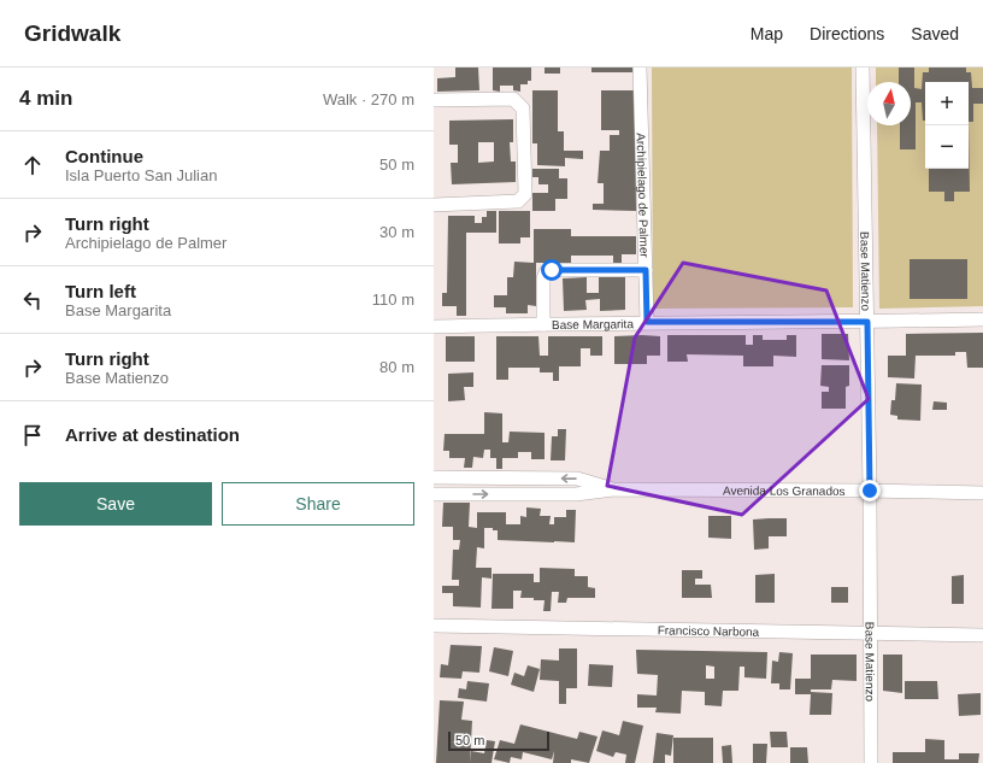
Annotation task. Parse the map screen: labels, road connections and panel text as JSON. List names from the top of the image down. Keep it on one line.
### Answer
{"streets":{"street":["Archipielago de Palmer","Base Matienzo","Base Margarita","Avenida Los Granados","Francisco Narbona"]},"crossings":[["Archipielago de Palmer","Base Margarita"],["Base Matienzo","Base Margarita"],["Base Matienzo","Avenida Los Granados"],["Base Matienzo","Francisco Narbona"]],"scale_bar":"50 m","north":"top","page":{"header":"Gridwalk","nav":["Map","Directions","Saved"],"heading":["4 min","Walk · 270 m"],"map_buttons":["+","−"],"list":[["Continue","Isla Puerto San Julian","50 m"],["Turn right","Archipielago de Palmer","30 m"],["Turn left","Base Margarita","110 m"],["Turn right","Base Matienzo","80 m"],"Arrive at destination"],"buttons":["Save","Share"],"scale":"50 m"}}
